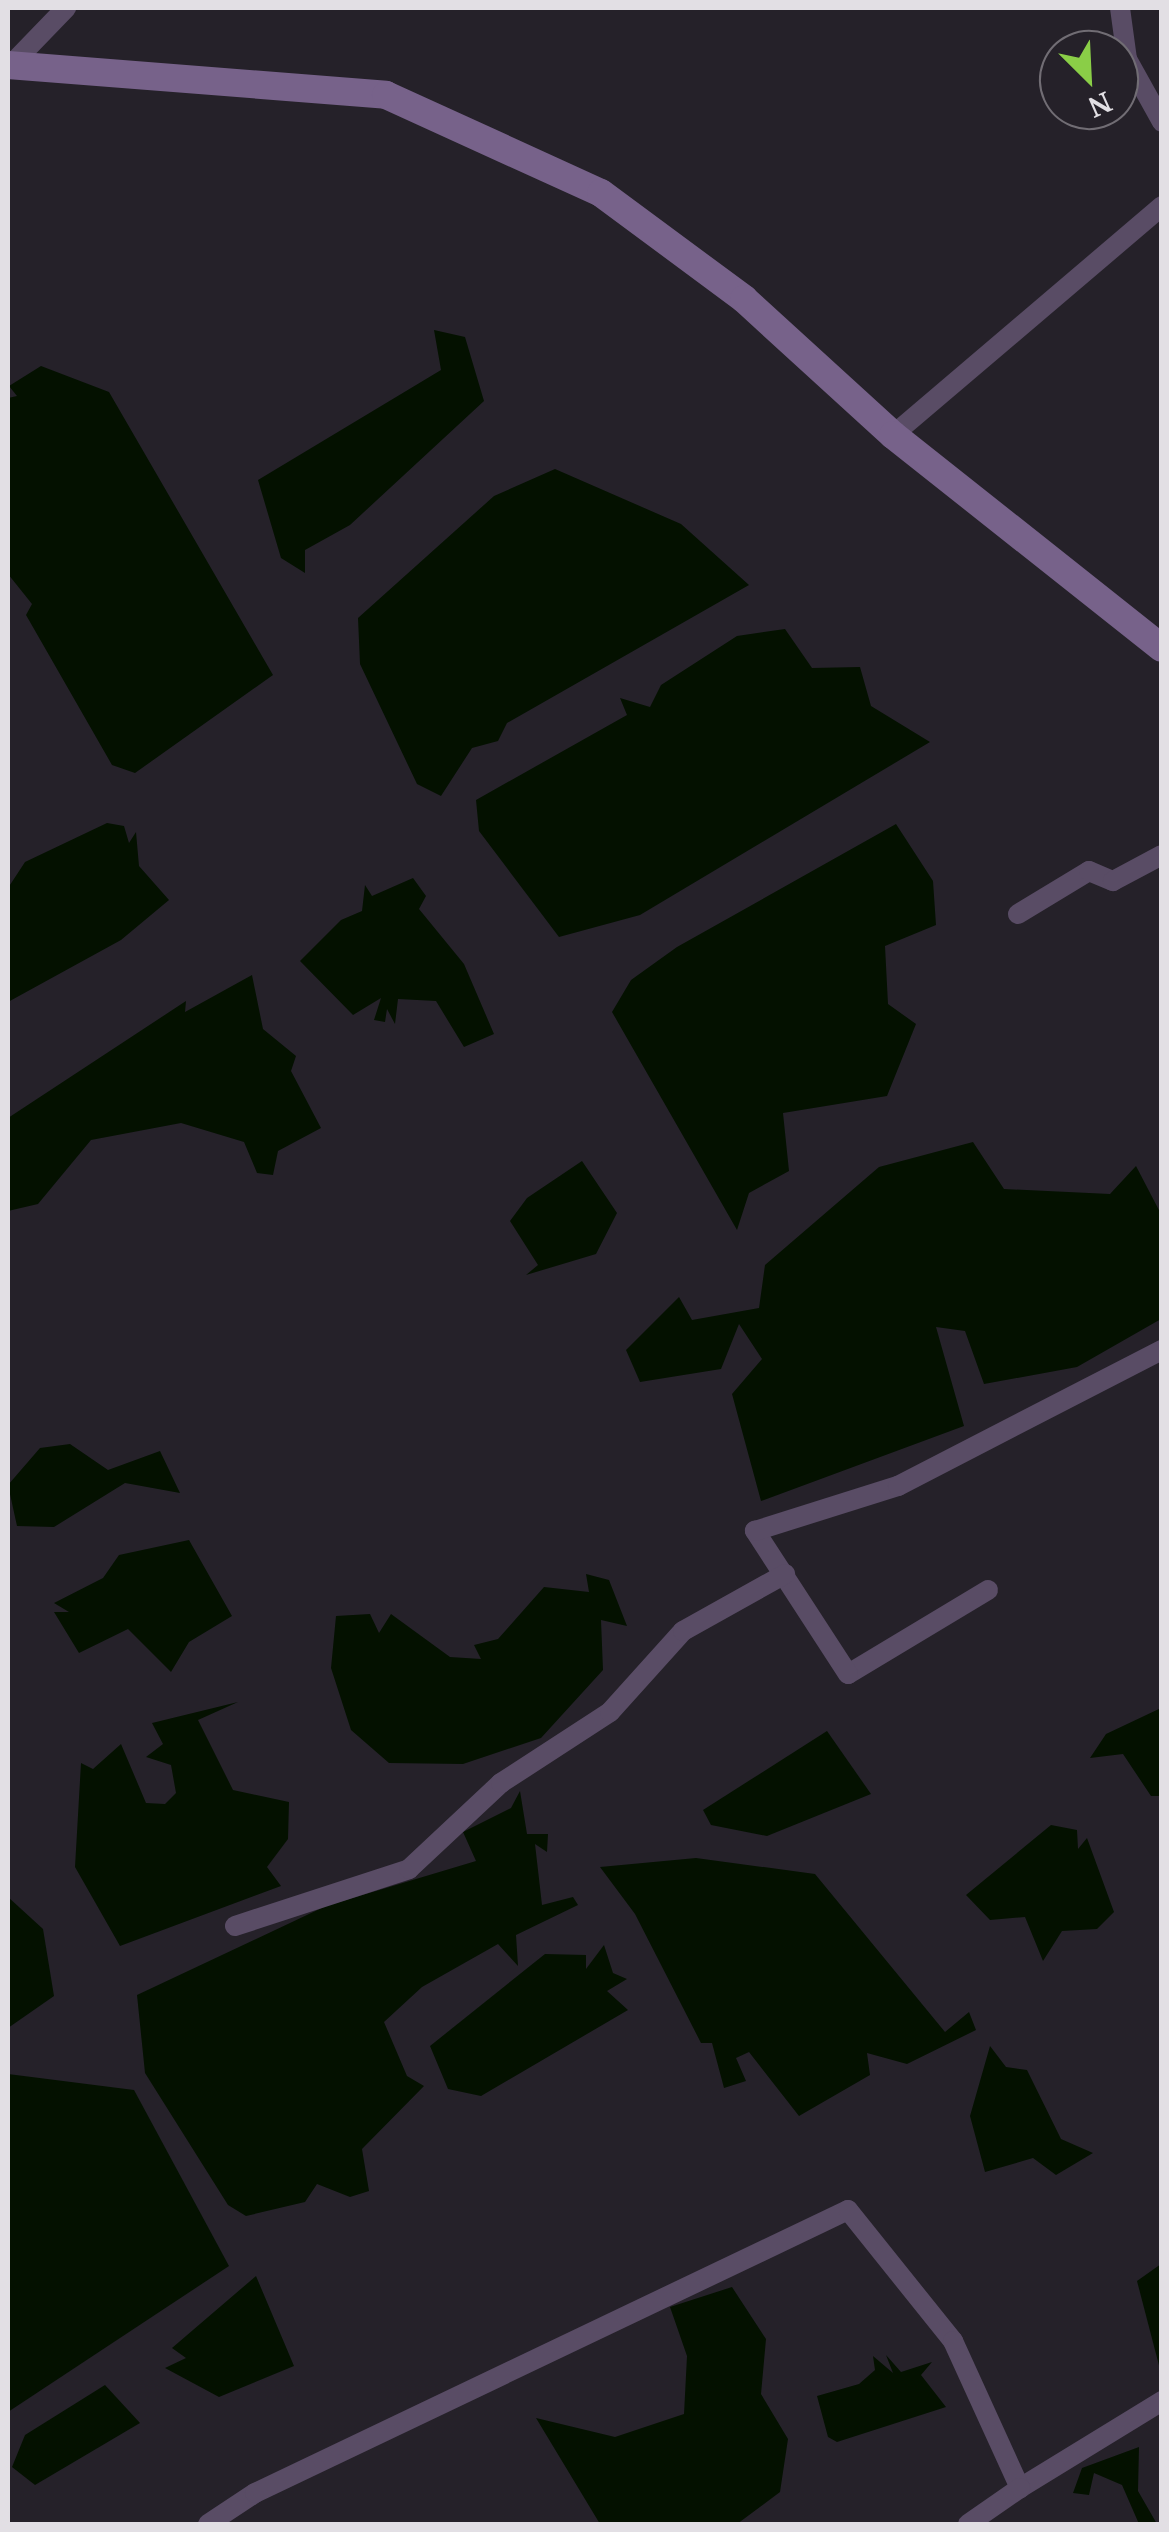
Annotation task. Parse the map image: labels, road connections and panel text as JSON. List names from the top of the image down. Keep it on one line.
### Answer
{"north":"bottom right"}
